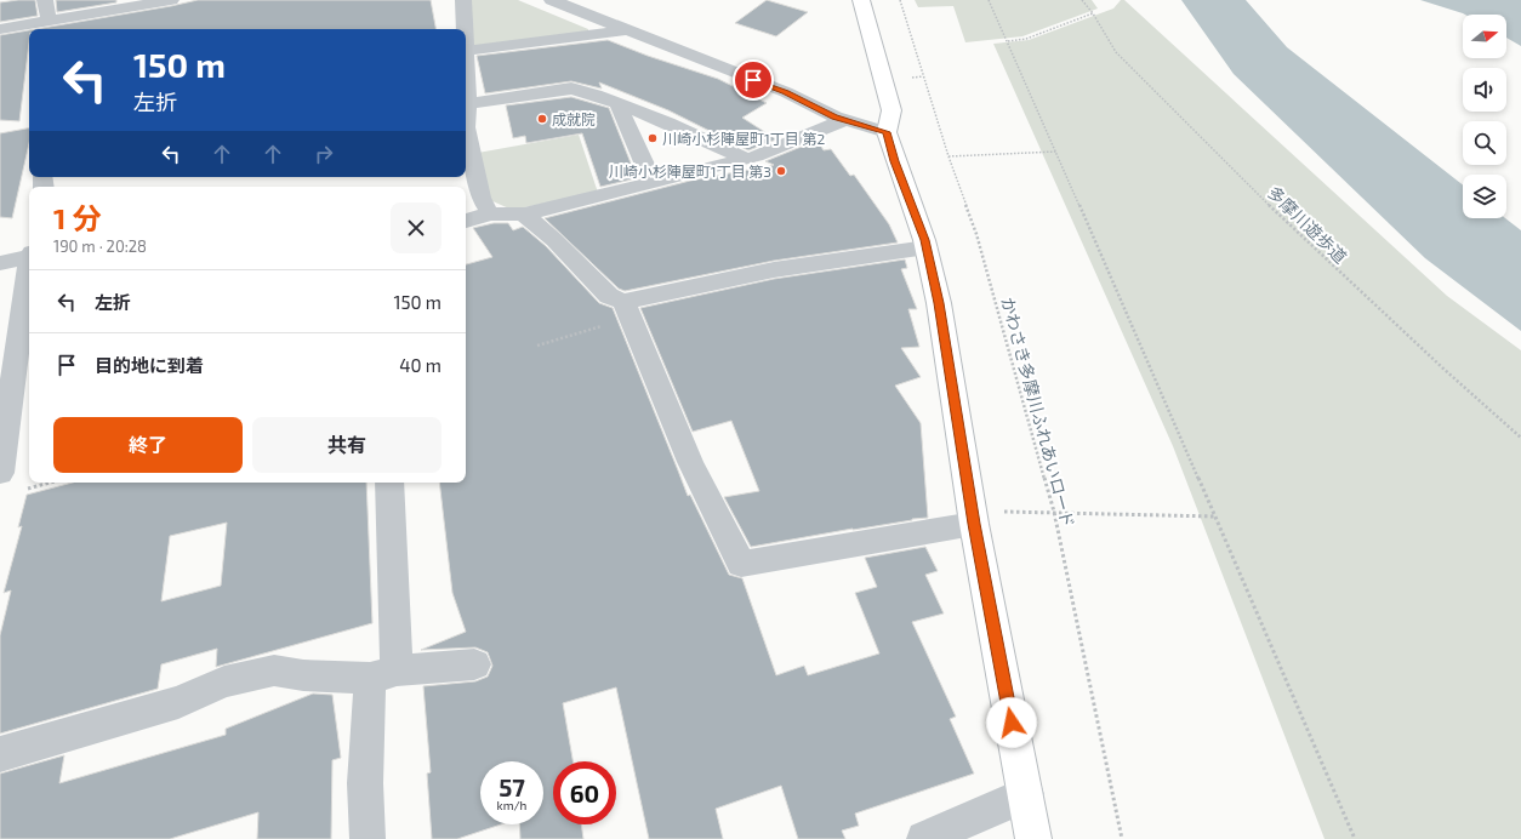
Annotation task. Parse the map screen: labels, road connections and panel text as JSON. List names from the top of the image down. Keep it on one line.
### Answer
{"streets":{"path":["多摩川遊歩道","かわさき多摩川ふれあいロード"]},"places":["成就院","川崎小杉陣屋町1丁目 第2","川崎小杉陣屋町1丁目 第3"],"north":"right","page":{"turn":["150 m","左折"],"heading":["1 分","190 m · 20:28"],"list":[{"name":"左折","value":"150 m"},{"name":"目的地に到着","value":"40 m"}],"buttons":["終了","共有"],"speed":"57 km/h","limit":"60"}}
